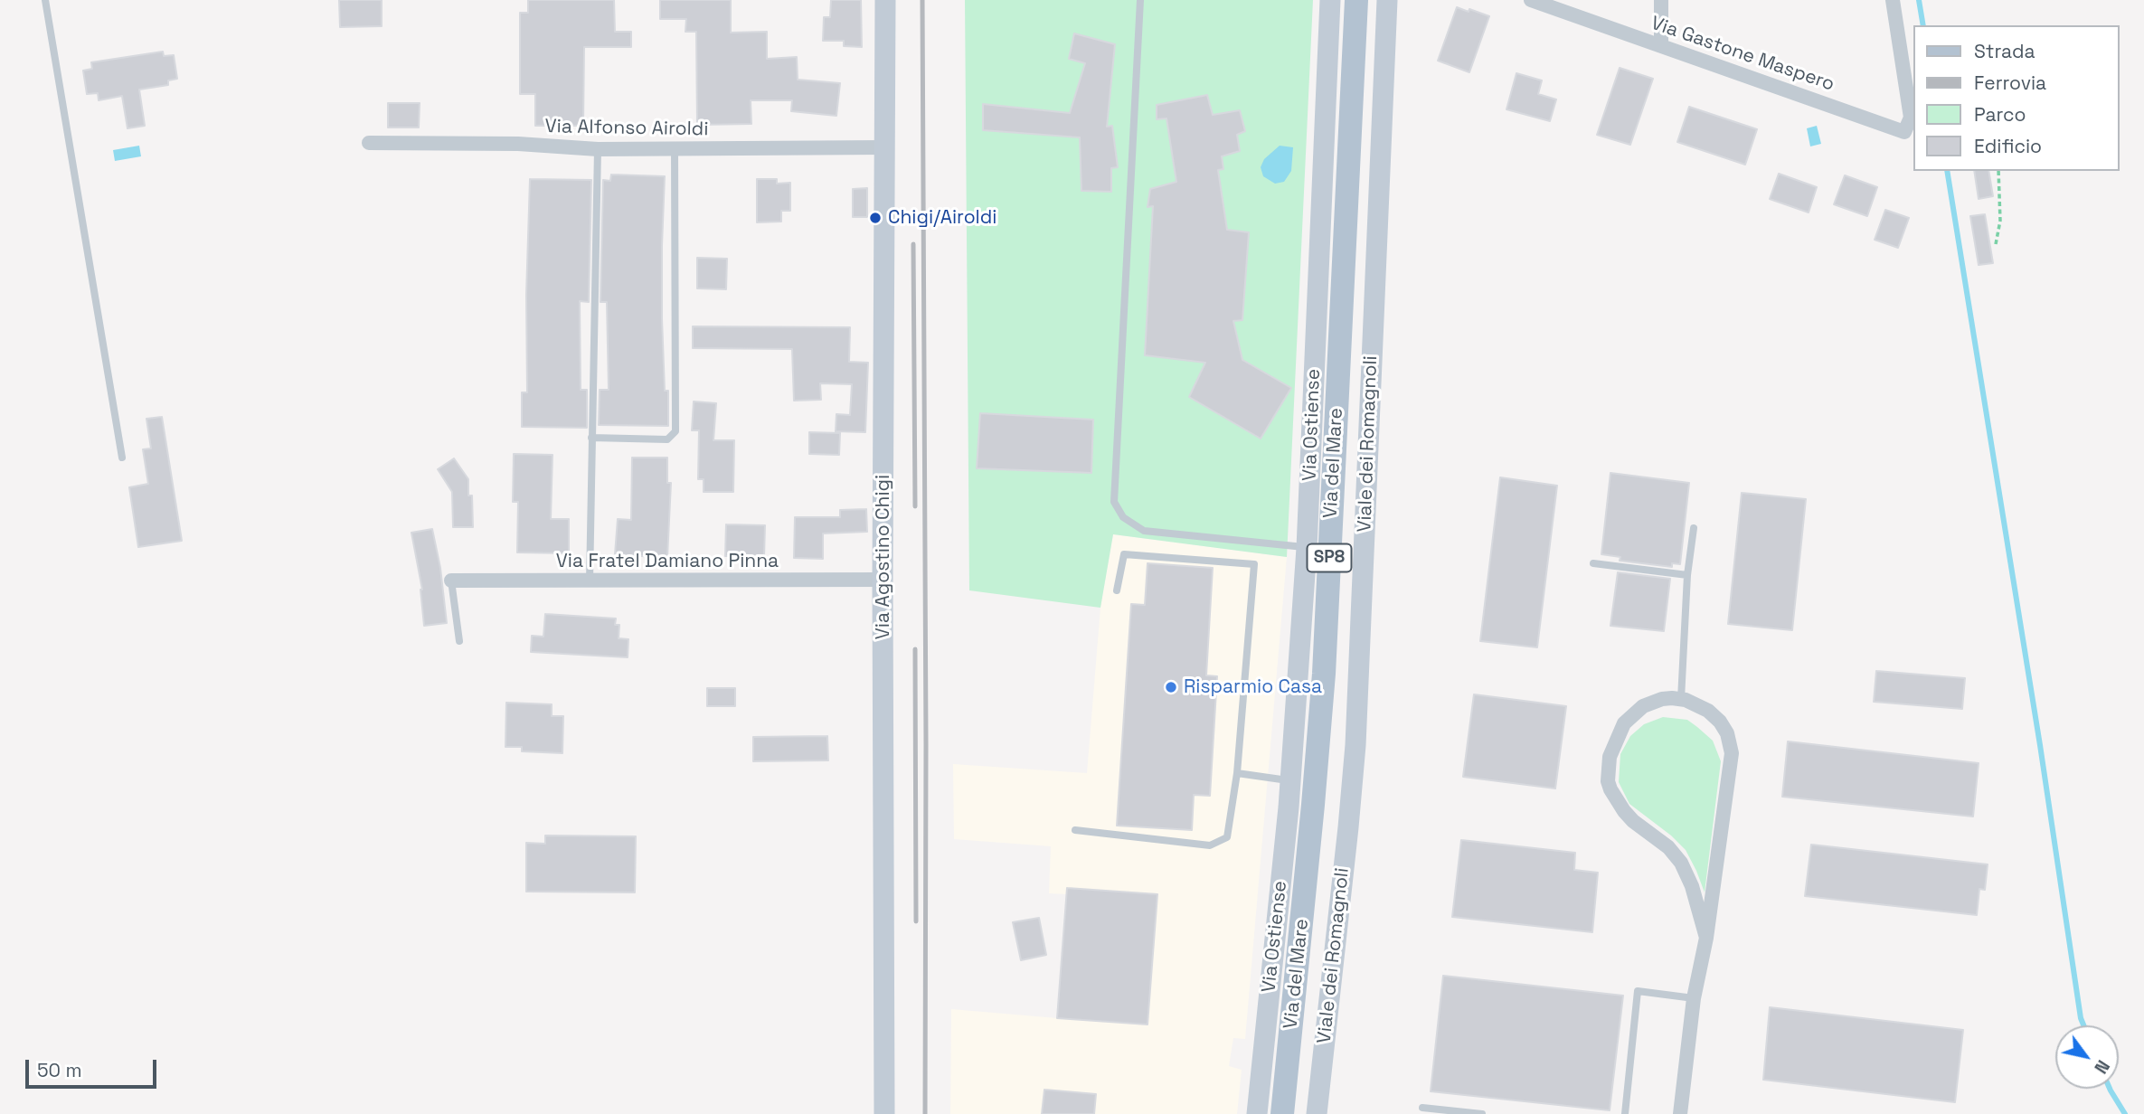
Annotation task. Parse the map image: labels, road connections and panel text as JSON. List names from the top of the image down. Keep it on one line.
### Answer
{"streets":{"main road":["Via Ostiense","Viale dei Romagnoli","Via del Mare","Via Agostino Chigi","SP8"],"street":["Via Gastone Maspero","Via Alfonso Airoldi","Via Fratel Damiano Pinna"]},"crossings":[["Via Alfonso Airoldi","Via Agostino Chigi"],["Via Agostino Chigi","Via Fratel Damiano Pinna"]],"places":["Chigi/Airoldi","Risparmio Casa"],"legend":["Strada","Ferrovia","Parco","Edificio"],"scale_bar":"50 m","north":"bottom right"}
